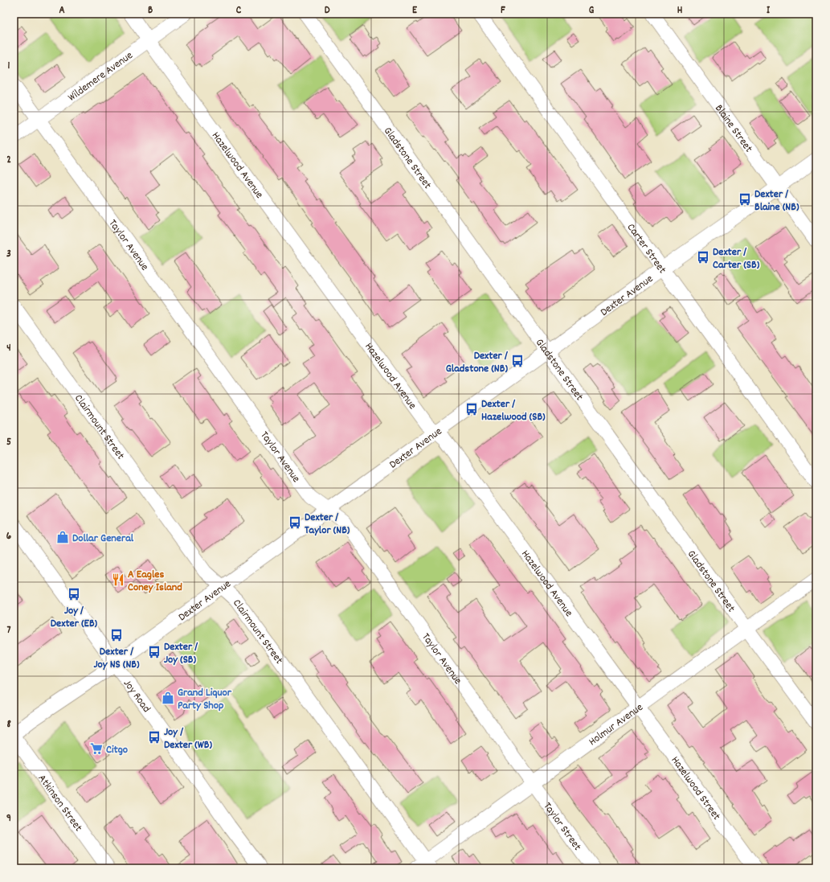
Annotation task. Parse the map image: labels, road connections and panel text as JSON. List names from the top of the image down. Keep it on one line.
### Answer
{"streets":{"street":["Wildemere Avenue","Blaine Street","Gladstone Street","Hazelwood Avenue","Taylor Avenue","Carter Street","Dexter Avenue","Clairmount Street","Joy Road","Holmur Avenue","Hazelwood Street","Atkinson Street","Taylor Street"]},"crossings":[["Wildemere Avenue","Hazelwood Avenue"],["Wildemere Avenue","Taylor Avenue"],["Blaine Street","Dexter Avenue"],["Gladstone Street","Dexter Avenue"],["Gladstone Street","Holmur Avenue"],["Hazelwood Avenue","Dexter Avenue"],["Hazelwood Avenue","Holmur Avenue"],["Hazelwood Avenue","Hazelwood Street"],["Taylor Avenue","Dexter Avenue"],["Taylor Avenue","Holmur Avenue"],["Taylor Avenue","Taylor Street"],["Carter Street","Dexter Avenue"],["Dexter Avenue","Clairmount Street"],["Dexter Avenue","Joy Road"],["Clairmount Street","Holmur Avenue"],["Holmur Avenue","Hazelwood Street"],["Holmur Avenue","Taylor Street"]],"places":{"bus stop":["Dexter / Blaine (NB)","Dexter / Carter (SB)","Dexter / Gladstone (NB)","Dexter / Hazelwood (SB)","Dexter / Taylor (NB)","Joy / Dexter (EB)","Dexter / Joy NS (NB)","Dexter / Joy (SB)","Joy / Dexter (WB)"],"shop":["Dollar General","Grand Liquor Party Shop"],"restaurant":["A Eagles Coney Island"],"supermarket":["Citgo"]},"grid":{"columns":["A","B","C","D","E","F","G","H","I"],"rows":["1","2","3","4","5","6","7","8","9"]}}
